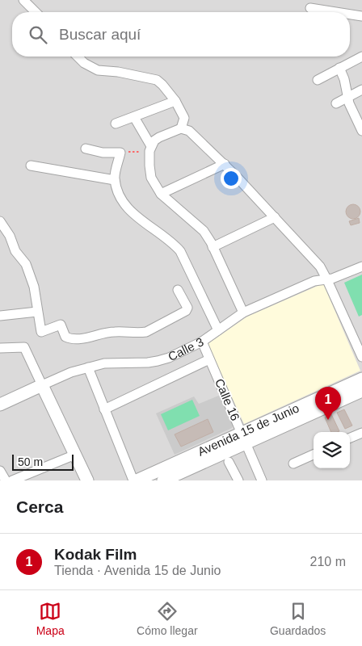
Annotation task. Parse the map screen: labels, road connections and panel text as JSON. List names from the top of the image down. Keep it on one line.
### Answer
{"streets":{"street":["Calle 3","Calle 16","Avenida 15 de Junio"]},"crossings":[["Calle 3","Calle 16"],["Calle 16","Avenida 15 de Junio"]],"scale_bar":"50 m","page":{"search":"Buscar aquí","pins":"1","scale":"50 m","heading":"Cerca","list":[{"mark":"1","name":"Kodak Film","note":"Tienda · Avenida 15 de Junio","value":"210 m"}],"nav":["Mapa","Cómo llegar","Guardados"]}}
